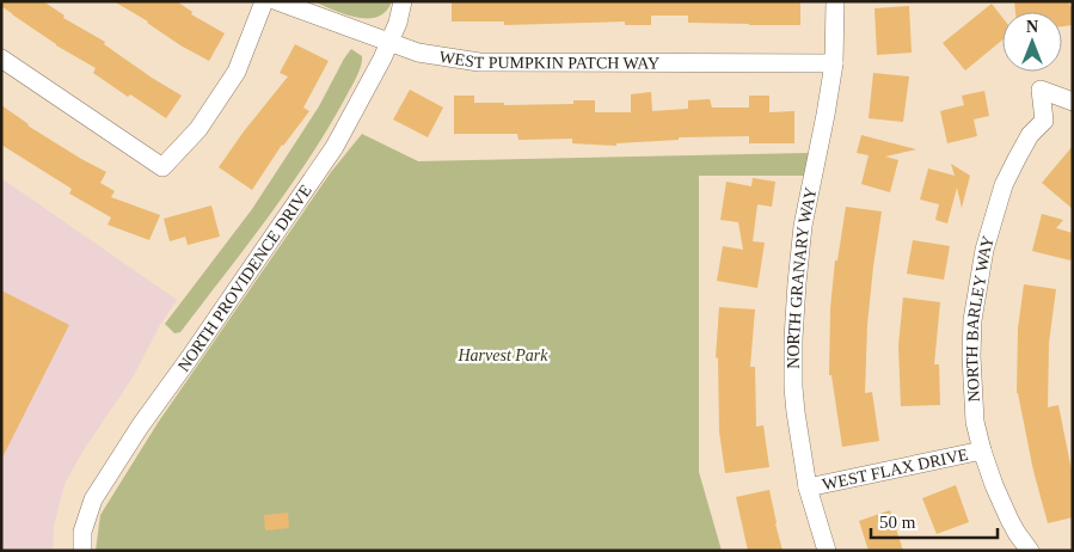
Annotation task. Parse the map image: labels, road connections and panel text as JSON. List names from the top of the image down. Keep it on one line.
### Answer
{"streets":{"street":["WEST PUMPKIN PATCH WAY","NORTH GRANARY WAY","NORTH PROVIDENCE DRIVE","NORTH BARLEY WAY","WEST FLAX DRIVE"]},"crossings":[["WEST PUMPKIN PATCH WAY","NORTH GRANARY WAY"],["WEST PUMPKIN PATCH WAY","NORTH PROVIDENCE DRIVE"],["NORTH GRANARY WAY","WEST FLAX DRIVE"],["NORTH BARLEY WAY","WEST FLAX DRIVE"]],"parks":["Harvest Park"],"scale_bar":"50 m","north":"top"}
